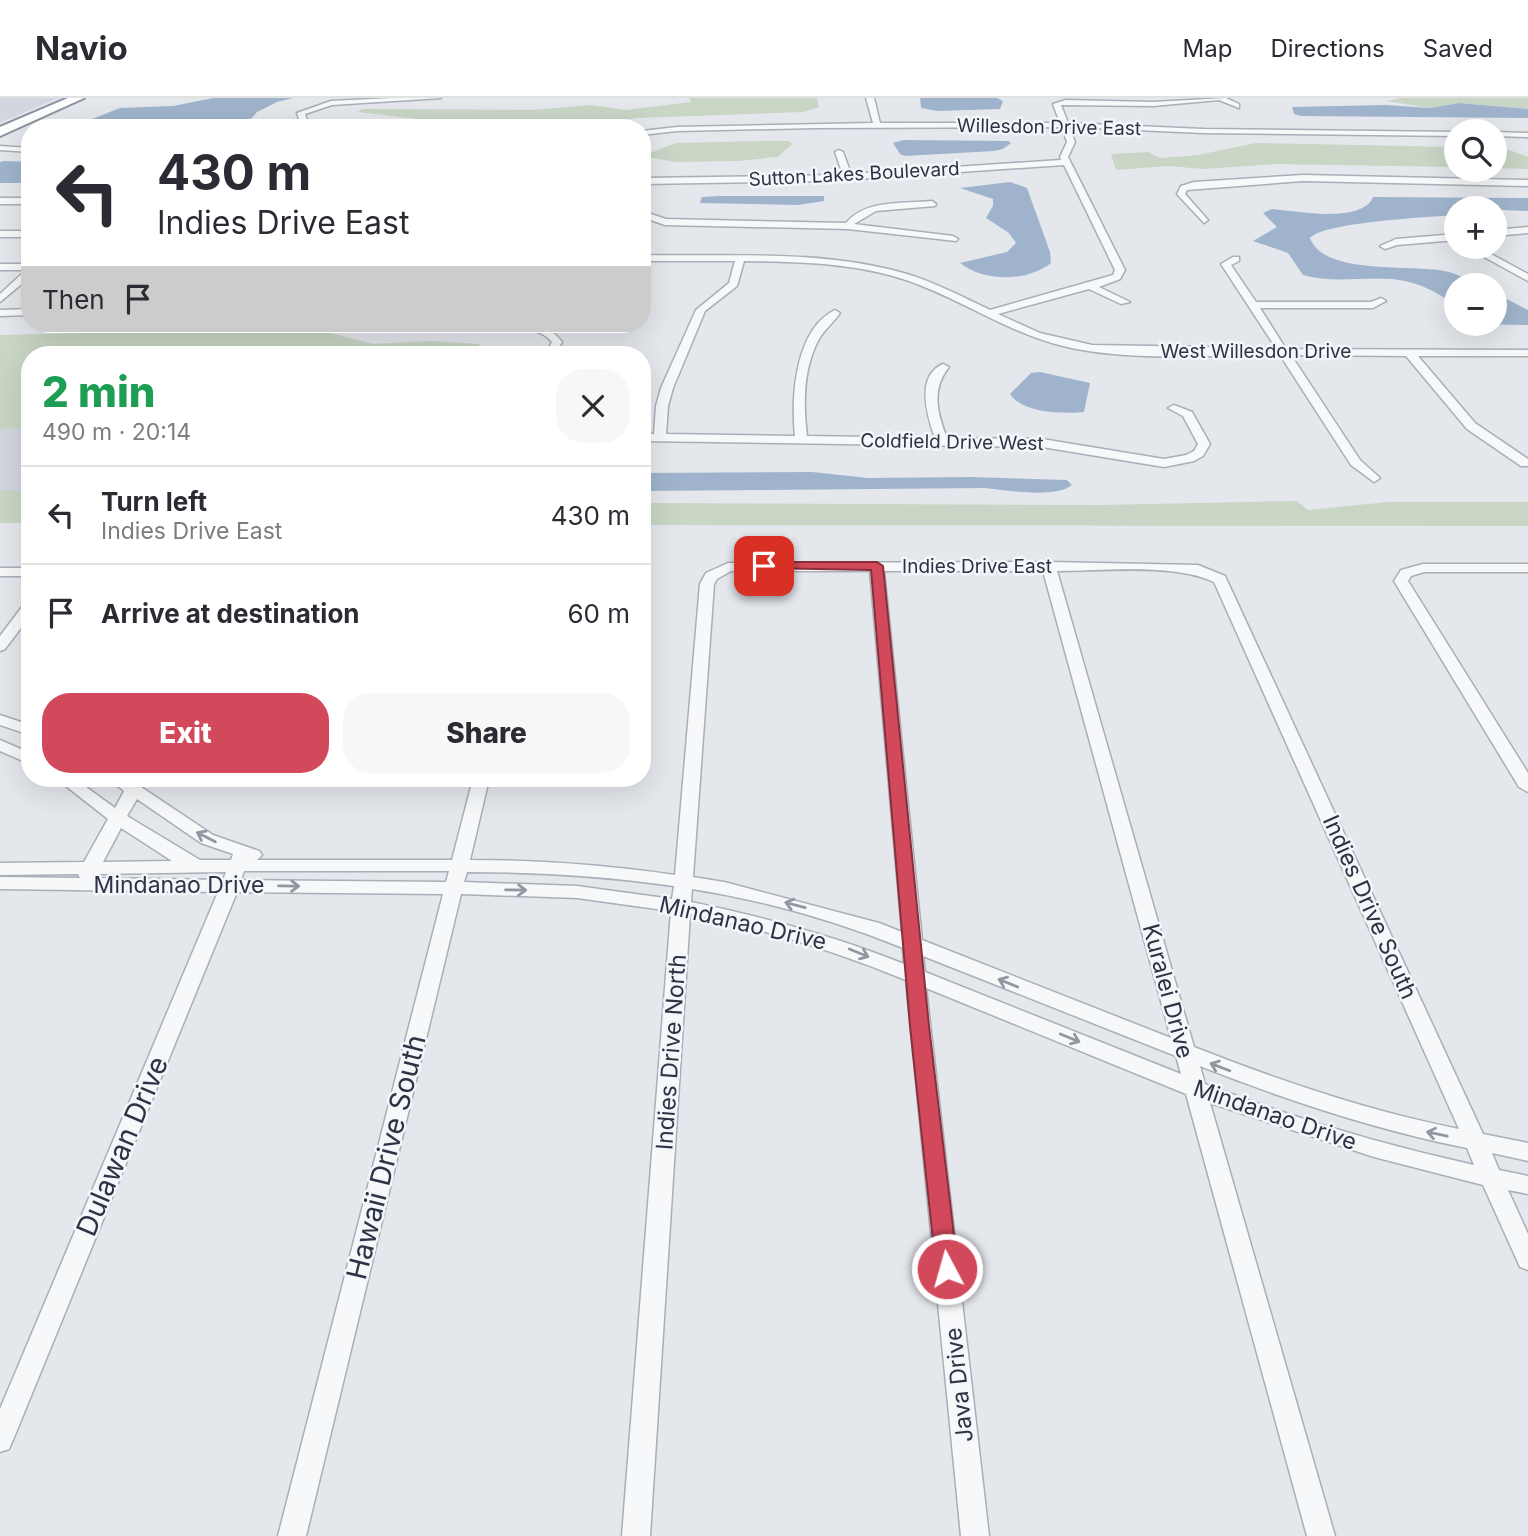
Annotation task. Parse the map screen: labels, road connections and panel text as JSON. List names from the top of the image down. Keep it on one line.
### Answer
{"streets":{"street":["Willesdon Drive East","Sutton Lakes Boulevard","West Willesdon Drive","Coldfield Drive West","Indies Drive East","Mindanao Drive","Indies Drive South","Kuralei Drive","Indies Drive North","Dulawan Drive","Hawaii Drive South","Java Drive"]},"crossings":[["Indies Drive East","Indies Drive South"],["Indies Drive East","Kuralei Drive"],["Indies Drive East","Indies Drive North"],["Indies Drive East","Java Drive"],["Mindanao Drive","Indies Drive South"],["Mindanao Drive","Kuralei Drive"],["Mindanao Drive","Indies Drive North"],["Mindanao Drive","Dulawan Drive"],["Mindanao Drive","Hawaii Drive South"],["Mindanao Drive","Java Drive"]],"page":{"header":"Navio","nav":["Map","Directions","Saved"],"map_buttons":["+","−"],"turn":["430 m","Indies Drive East"],"then":"Then","heading":["2 min","490 m · 20:14"],"list":[{"name":"Turn left","note":"Indies Drive East","value":"430 m"},{"name":"Arrive at destination","value":"60 m"}],"buttons":["Exit","Share"]}}
